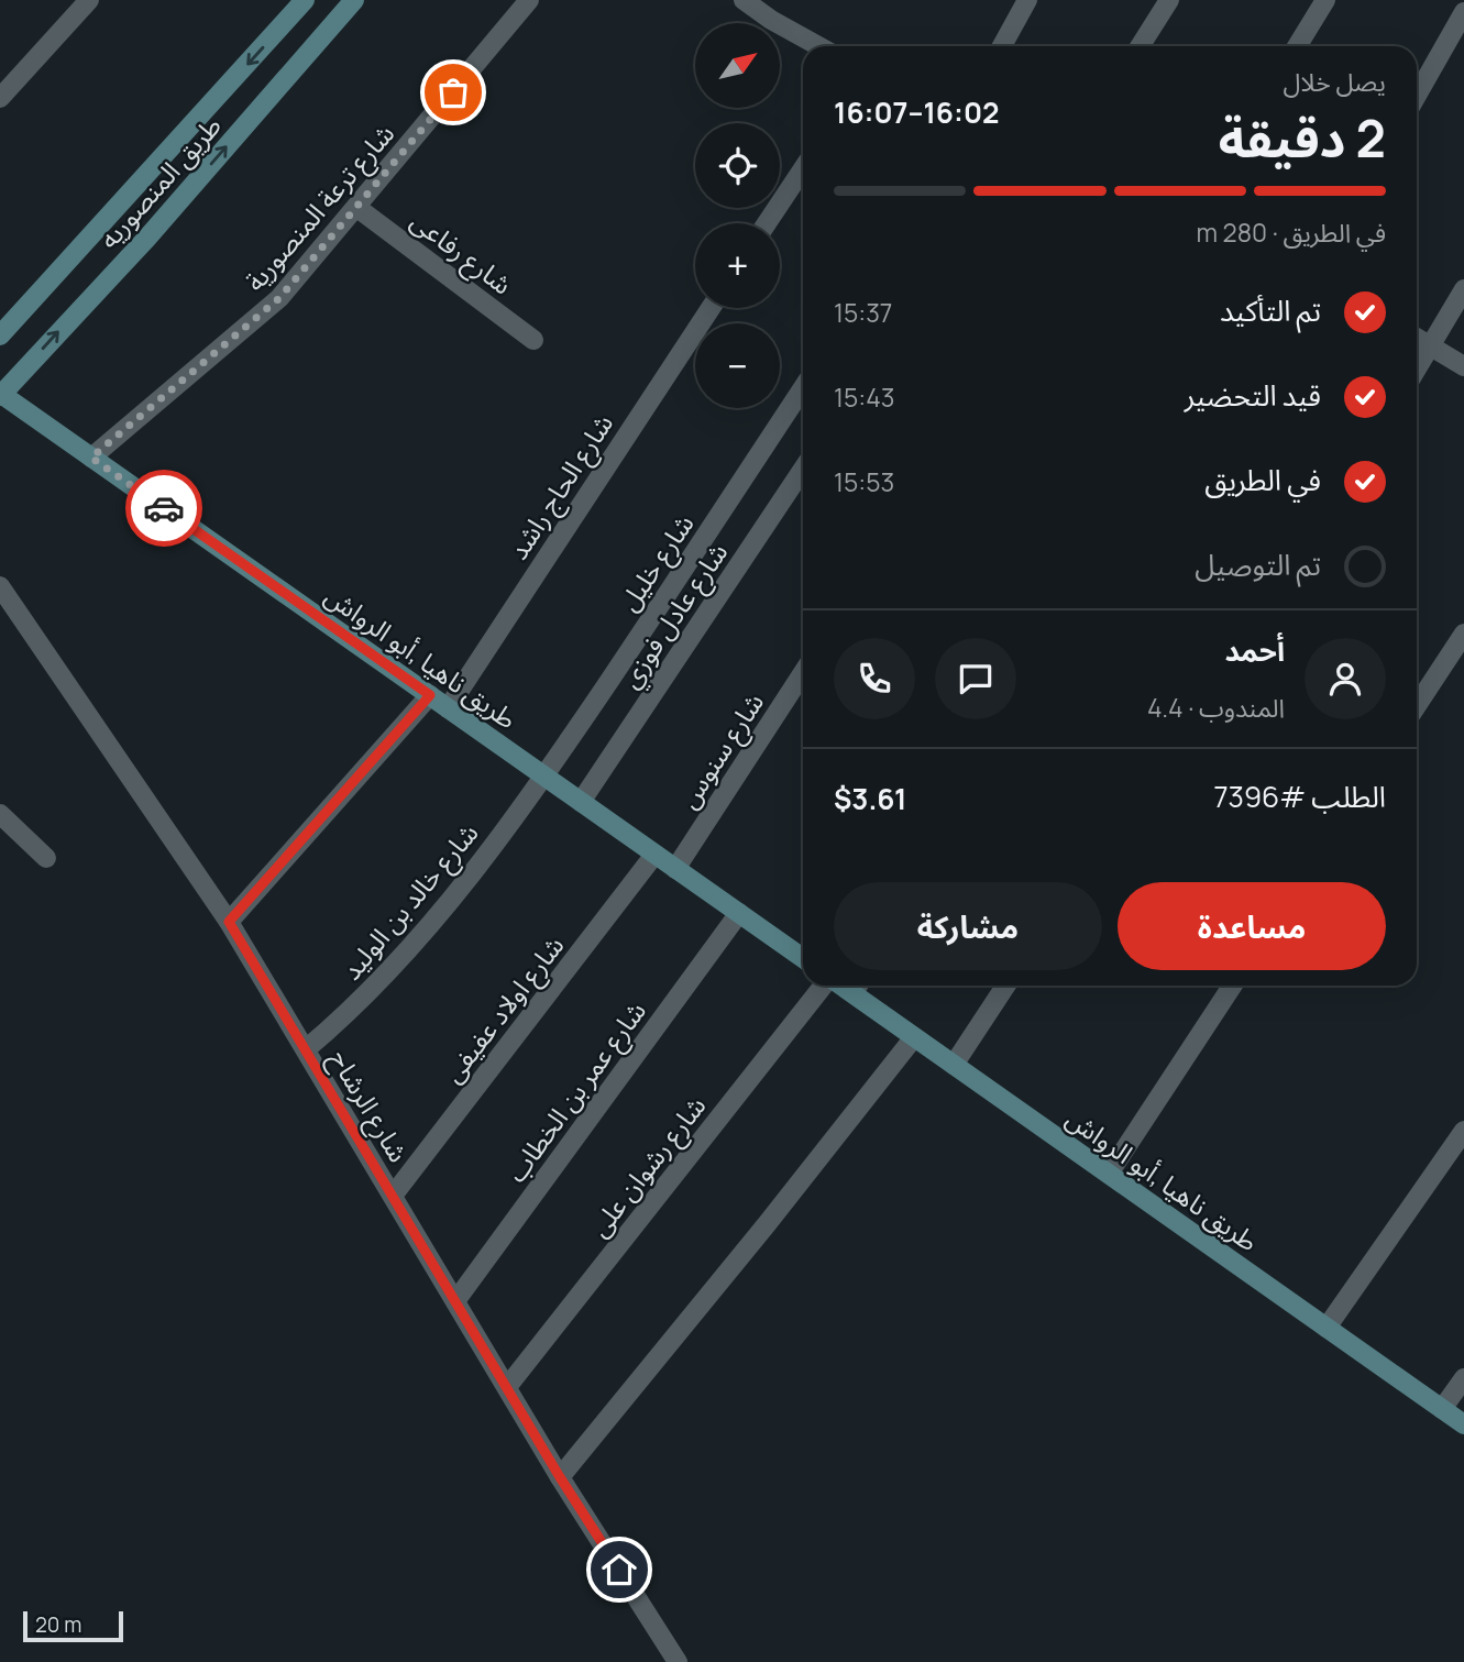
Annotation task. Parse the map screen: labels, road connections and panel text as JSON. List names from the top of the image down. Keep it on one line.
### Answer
{"streets":{"street":["طريق المنصوريه","شارع ترعة المنصورية","شارع رفاعى","شارع الحاج راشد","شارع خليل","شارع عادل فوزي","طريق ناهيا ,أبو الرواش","شارع سنوس","شارع خالد بن الوليد","شارع اولاد عفيفى","شارع عمر بن الخطاب","شارع الرشاح","شارع رشوان على"]},"crossings":[["طريق المنصوريه","طريق ناهيا ,أبو الرواش"],["شارع ترعة المنصورية","شارع رفاعى"],["شارع ترعة المنصورية","طريق ناهيا ,أبو الرواش"],["شارع الحاج راشد","طريق ناهيا ,أبو الرواش"],["شارع خليل","طريق ناهيا ,أبو الرواش"],["شارع خليل","شارع خالد بن الوليد"],["شارع عادل فوزي","طريق ناهيا ,أبو الرواش"],["طريق ناهيا ,أبو الرواش","شارع سنوس"],["طريق ناهيا ,أبو الرواش","شارع خالد بن الوليد"],["طريق ناهيا ,أبو الرواش","شارع اولاد عفيفى"],["طريق ناهيا ,أبو الرواش","شارع عمر بن الخطاب"],["شارع خالد بن الوليد","شارع الرشاح"],["شارع اولاد عفيفى","شارع الرشاح"],["شارع عمر بن الخطاب","شارع الرشاح"],["شارع الرشاح","شارع رشوان على"]],"scale_bar":"20 m","north":"top right","page":{"map_buttons":["+","−"],"heading":["2 دقيقة","يصل خلال","16:02–16:07"],"panel":["أحمد","المندوب · 4.4","الطلب #7396","$3.61"],"bar":"في الطريق · 280 m","list":[["تم التأكيد","15:37"],["قيد التحضير","15:43"],["في الطريق","15:53"],"تم التوصيل"],"buttons":["مساعدة","مشاركة"],"scale":"20 m"}}
